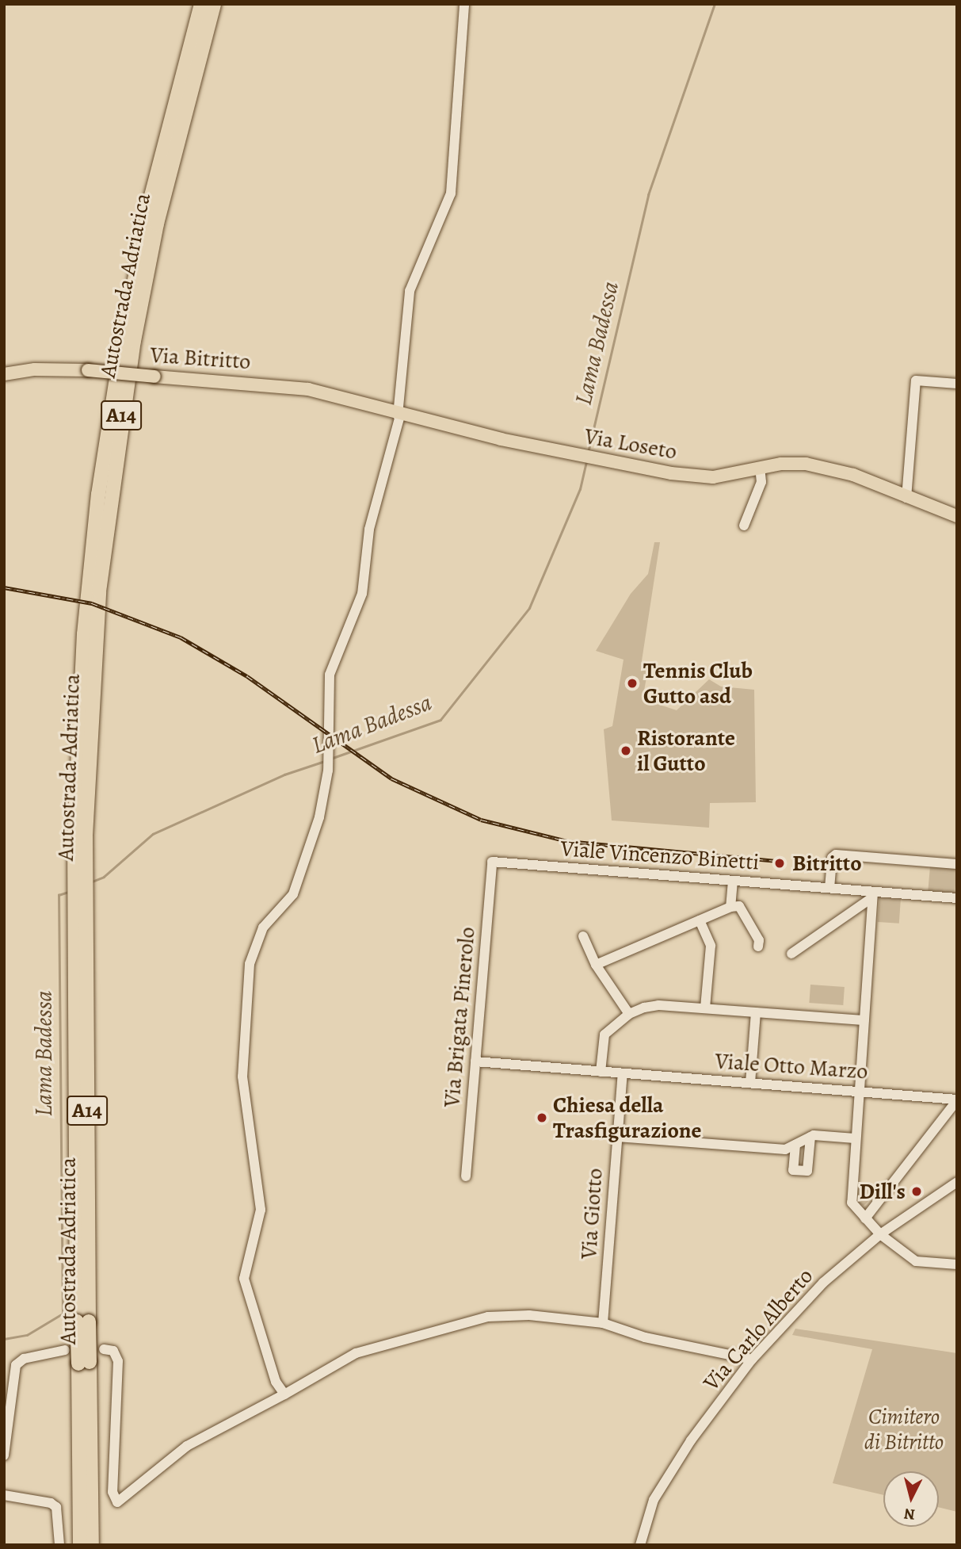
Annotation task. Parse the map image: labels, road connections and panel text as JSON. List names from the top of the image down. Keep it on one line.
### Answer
{"streets":{"highway":["Autostrada Adriatica","A14"],"main road":["Via Bitritto","Via Loseto"],"street":["Viale Vincenzo Binetti","Via Brigata Pinerolo","Viale Otto Marzo","Via Giotto","Via Carlo Alberto"]},"crossings":[["Via Bitritto","Via Loseto"],["Viale Vincenzo Binetti","Via Brigata Pinerolo"],["Via Brigata Pinerolo","Viale Otto Marzo"],["Viale Otto Marzo","Via Giotto"]],"water":["Lama Badessa"],"parks":["Cimitero di Bitritto"],"places":["Tennis Club Gutto asd","Ristorante il Gutto","Bitritto","Chiesa della Trasfigurazione","Dill's"],"north":"bottom"}
